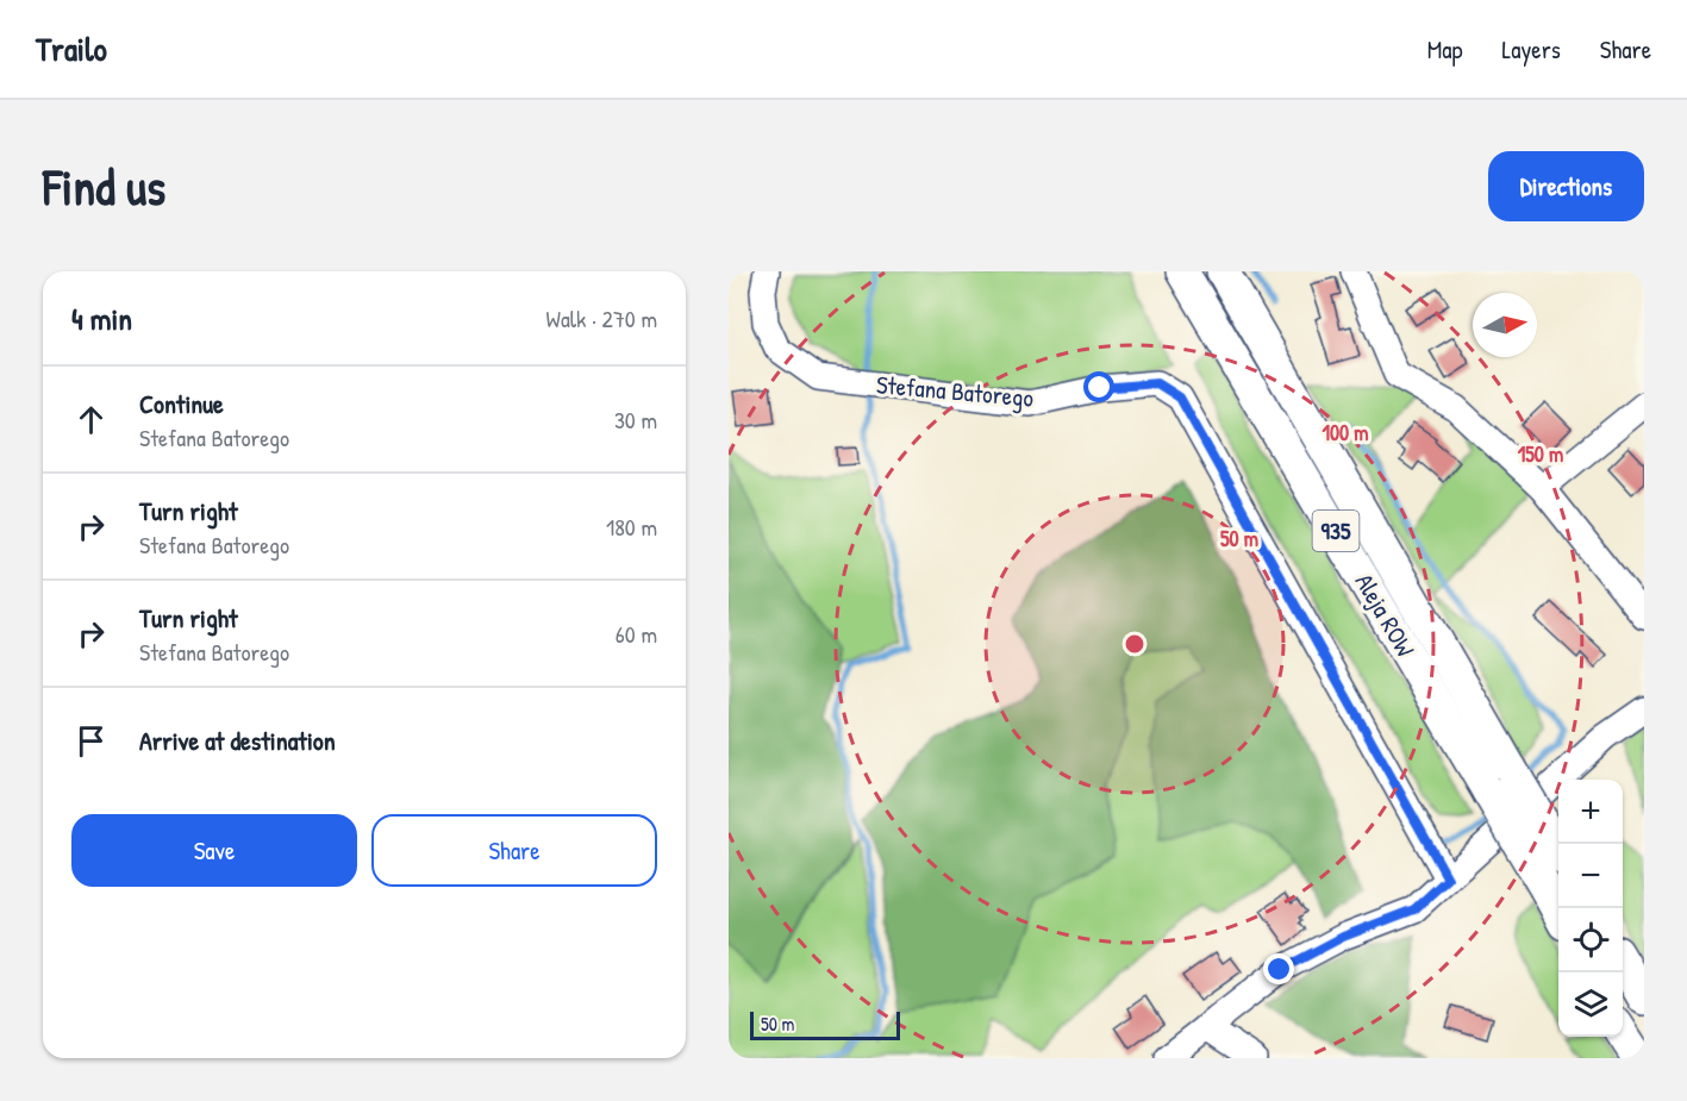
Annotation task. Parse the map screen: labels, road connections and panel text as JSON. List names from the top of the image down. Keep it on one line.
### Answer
{"streets":{"main road":["935","Aleja ROW"],"street":["Stefana Batorego"]},"scale_bar":"50 m","north":"right","page":{"header":"Trailo","nav":["Map","Layers","Share"],"buttons":["Directions",["Save","Share"]],"title":"Find us","heading":["4 min","Walk · 270 m"],"list":[["Continue","Stefana Batorego","30 m"],["Turn right","Stefana Batorego","180 m"],["Turn right","Stefana Batorego","60 m"],"Arrive at destination"],"map_buttons":["+","−"],"scale":"50 m"},"rings":["100 m","150 m","50 m"]}
